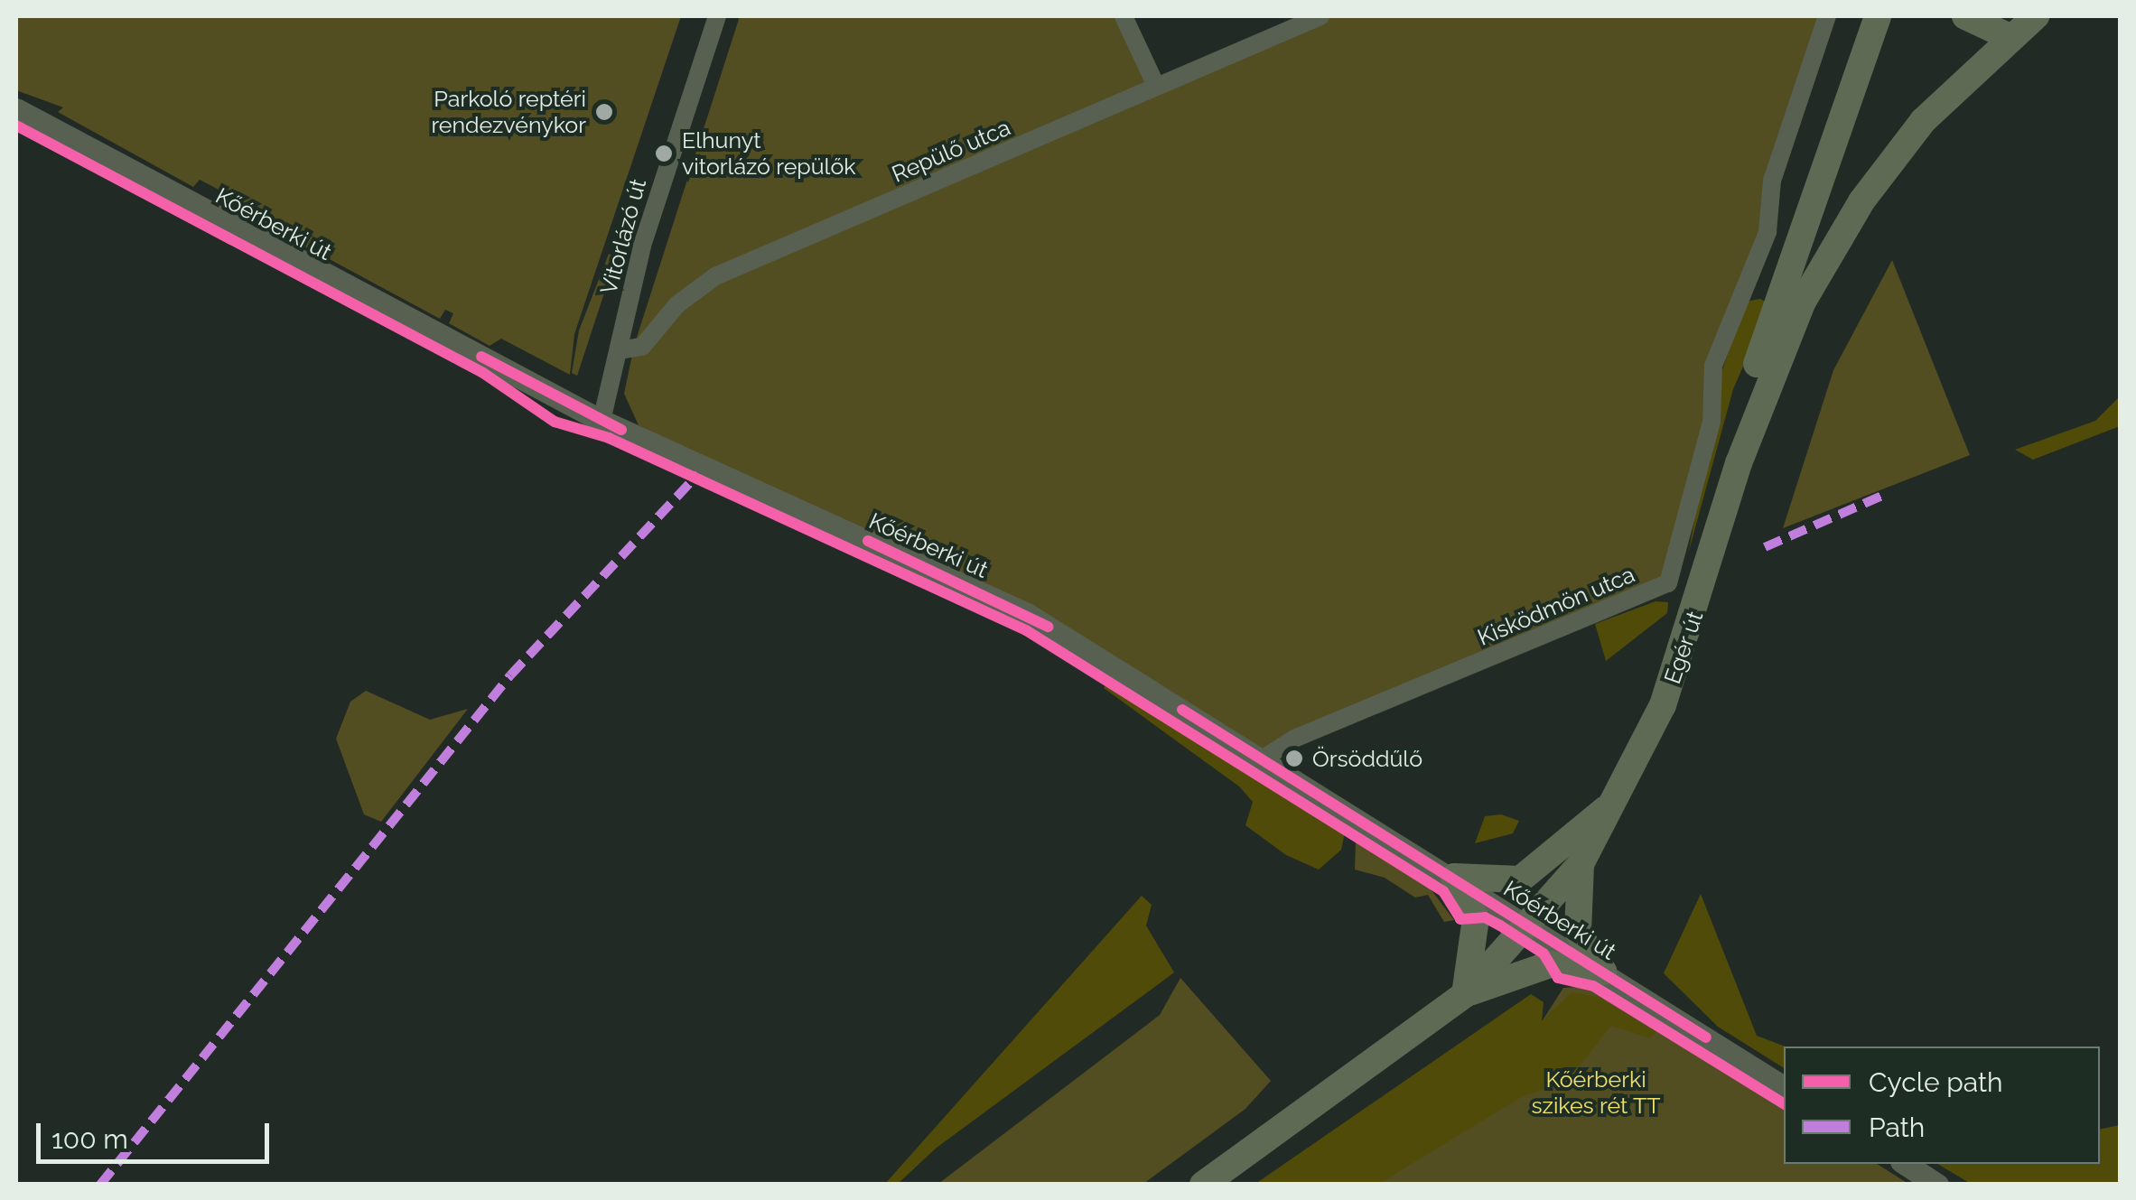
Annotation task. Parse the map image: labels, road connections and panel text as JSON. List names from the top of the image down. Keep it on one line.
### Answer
{"streets":{"main road":["Egér út"],"street":["Repülő utca","Kőérberki út","Vitorlázó út","Kisködmön utca"]},"crossings":[["Repülő utca","Vitorlázó út"],["Kőérberki út","Vitorlázó út"],["Kőérberki út","Kisködmön utca"],["Kőérberki út","Egér út"]],"parks":["Kőérberki szikes rét TT"],"places":["Parkoló reptéri rendezvénykor","Elhunyt vitorlázó repülők","Örsöddűlő"],"legend":["Cycle path","Path"],"scale_bar":"100 m"}
